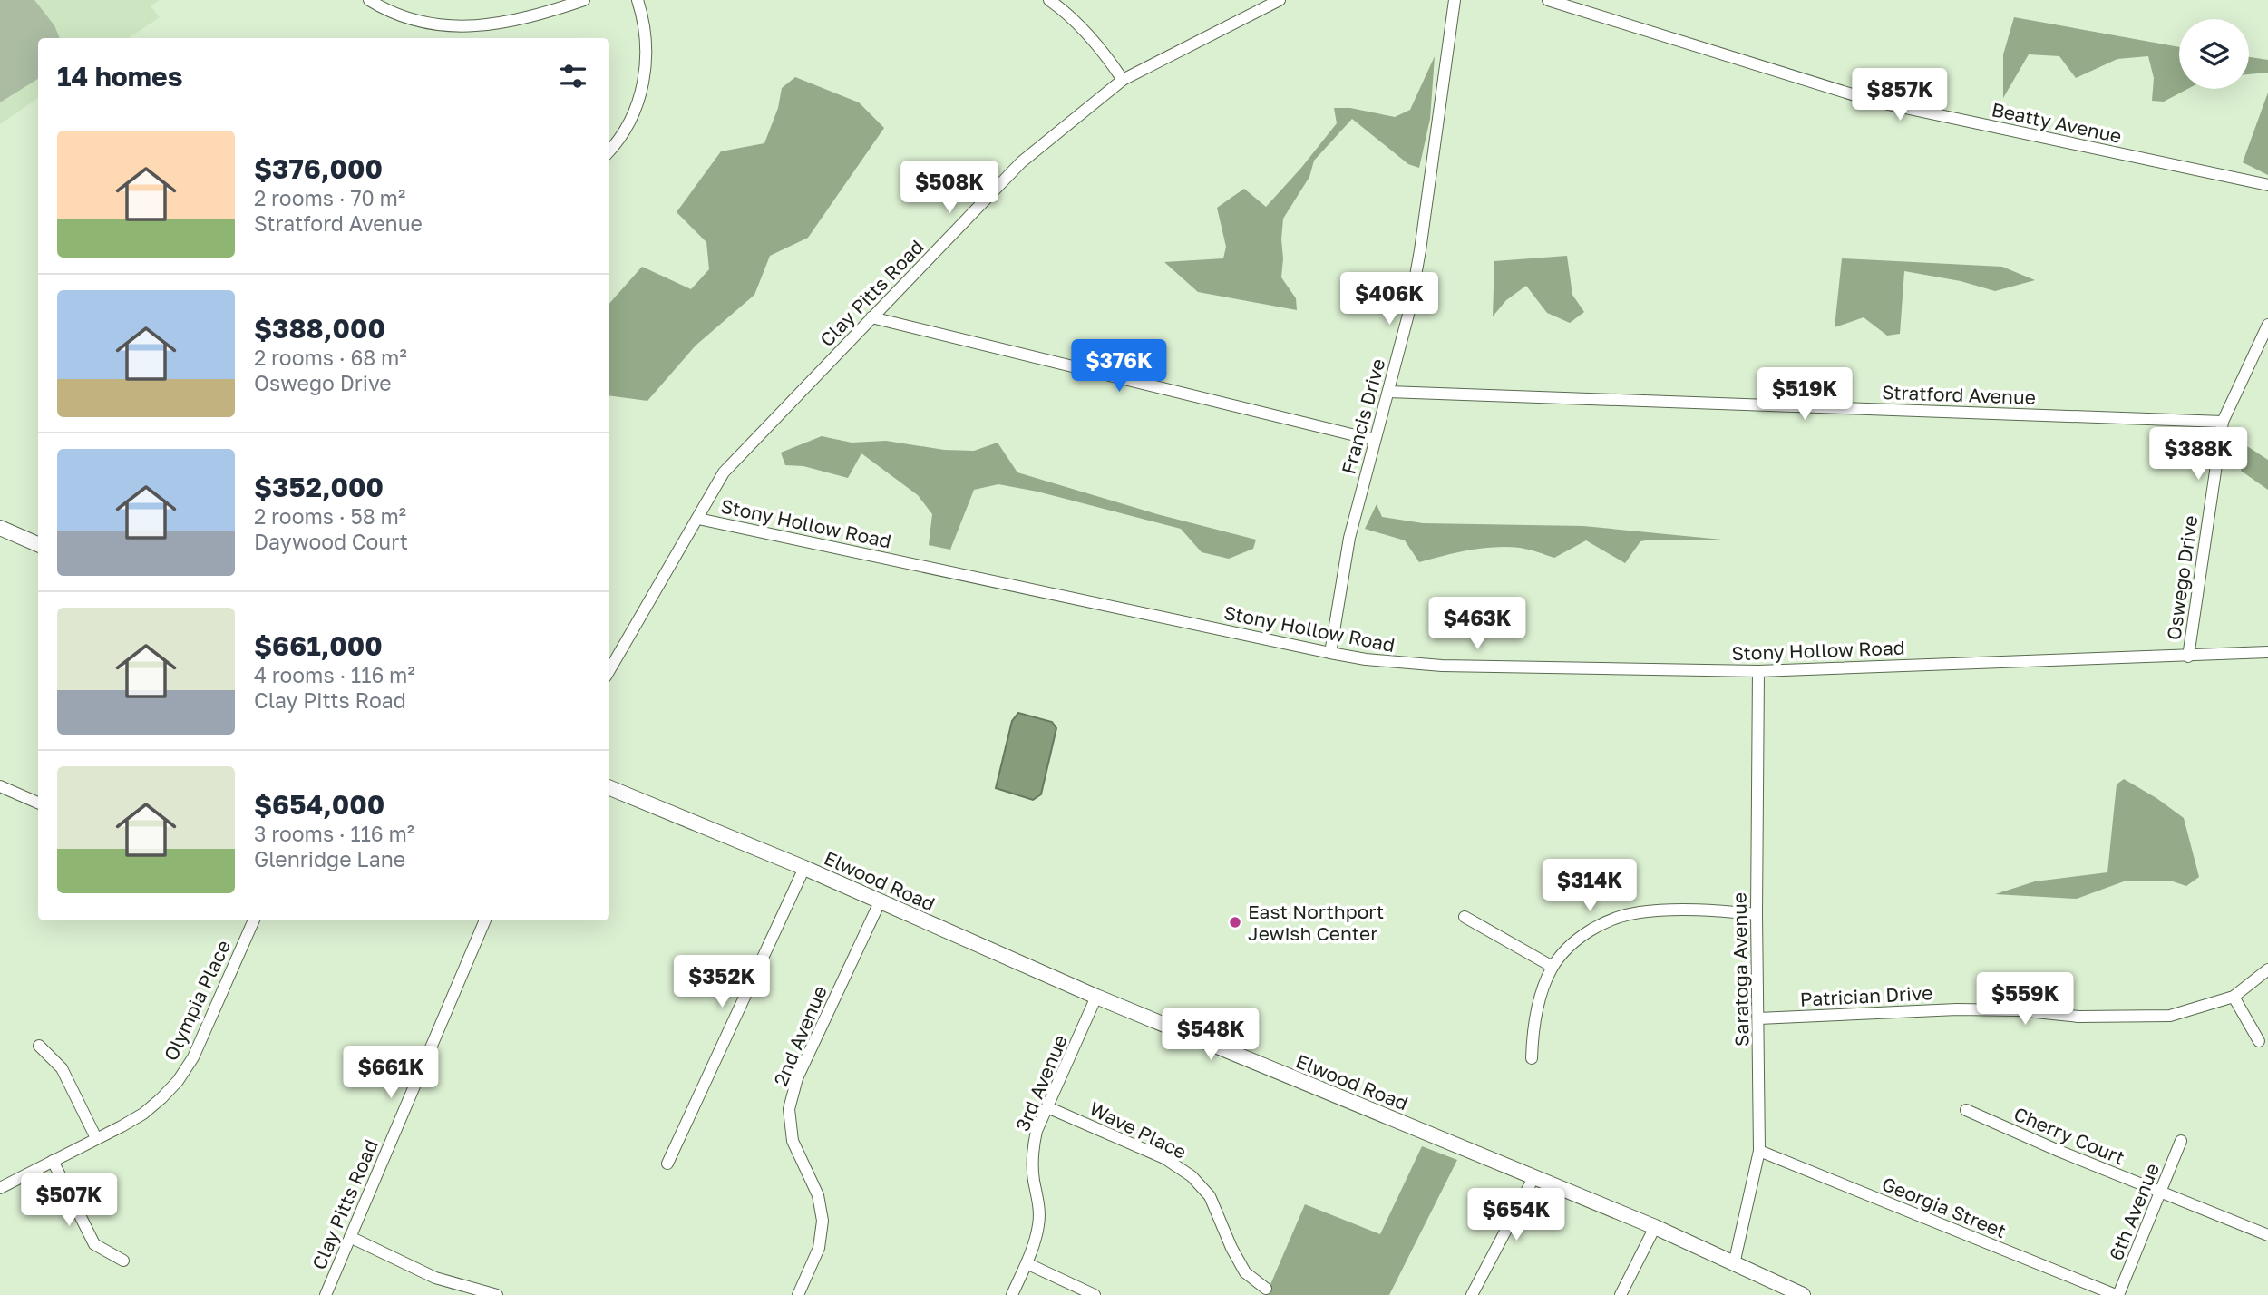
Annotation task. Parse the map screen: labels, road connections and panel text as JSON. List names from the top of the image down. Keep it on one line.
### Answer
{"streets":{"main road":["Elwood Road"],"street":["Beatty Avenue","Clay Pitts Road","Stratford Avenue","Francis Drive","Stony Hollow Road","Oswego Drive","Saratoga Avenue","Patrician Drive","Olympia Place","2nd Avenue","3rd Avenue","Wave Place","Cherry Court","Georgia Street","6th Avenue"]},"crossings":[["Clay Pitts Road","Stony Hollow Road"],["Stratford Avenue","Francis Drive"],["Stratford Avenue","Oswego Drive"],["Francis Drive","Stony Hollow Road"],["Stony Hollow Road","Oswego Drive"],["Stony Hollow Road","Saratoga Avenue"],["Elwood Road","Saratoga Avenue"],["Elwood Road","2nd Avenue"],["Elwood Road","3rd Avenue"],["Saratoga Avenue","Patrician Drive"],["Saratoga Avenue","Georgia Street"],["3rd Avenue","Wave Place"],["Cherry Court","6th Avenue"],["Georgia Street","6th Avenue"]],"places":["East Northport Jewish Center"],"page":{"heading":"14 homes","price":["$857K","$508K","$406K","$376K","$519K","$388K","$463K","$314K","$352K","$559K","$548K","$661K","$507K","$654K"],"list":[{"name":"$376,000","note":"2 rooms · 70 m² · Stratford Avenue"},{"name":"$388,000","note":"2 rooms · 68 m² · Oswego Drive"},{"name":"$352,000","note":"2 rooms · 58 m² · Daywood Court"},{"name":"$661,000","note":"4 rooms · 116 m² · Clay Pitts Road"},{"name":"$654,000","note":"3 rooms · 116 m² · Glenridge Lane"}]}}
